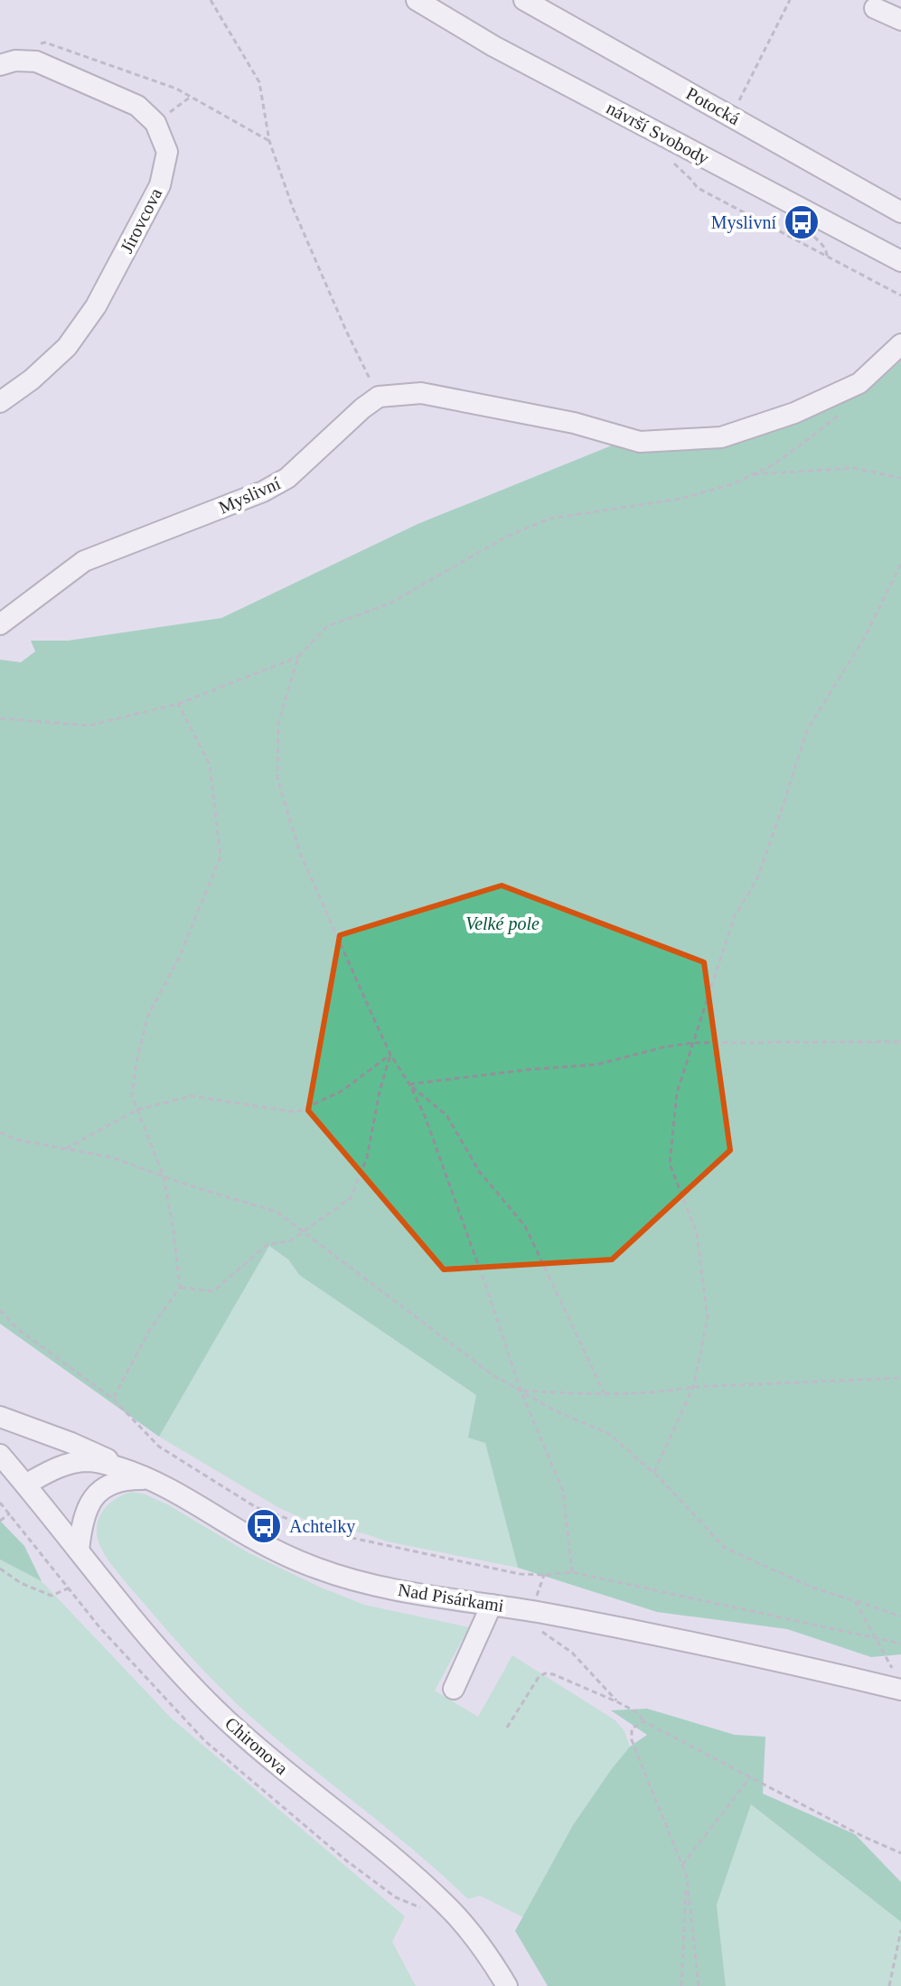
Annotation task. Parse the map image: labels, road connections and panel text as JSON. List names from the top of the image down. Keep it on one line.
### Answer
{"streets":{"street":["Potocká","návrší Svobody","Jírovcova","Myslivní","Nad Pisárkami","Chironova"]},"crossings":[["Nad Pisárkami","Chironova"]],"parks":["Velké pole"],"places":{"bus stop":["Myslivní","Achtelky"]}}
